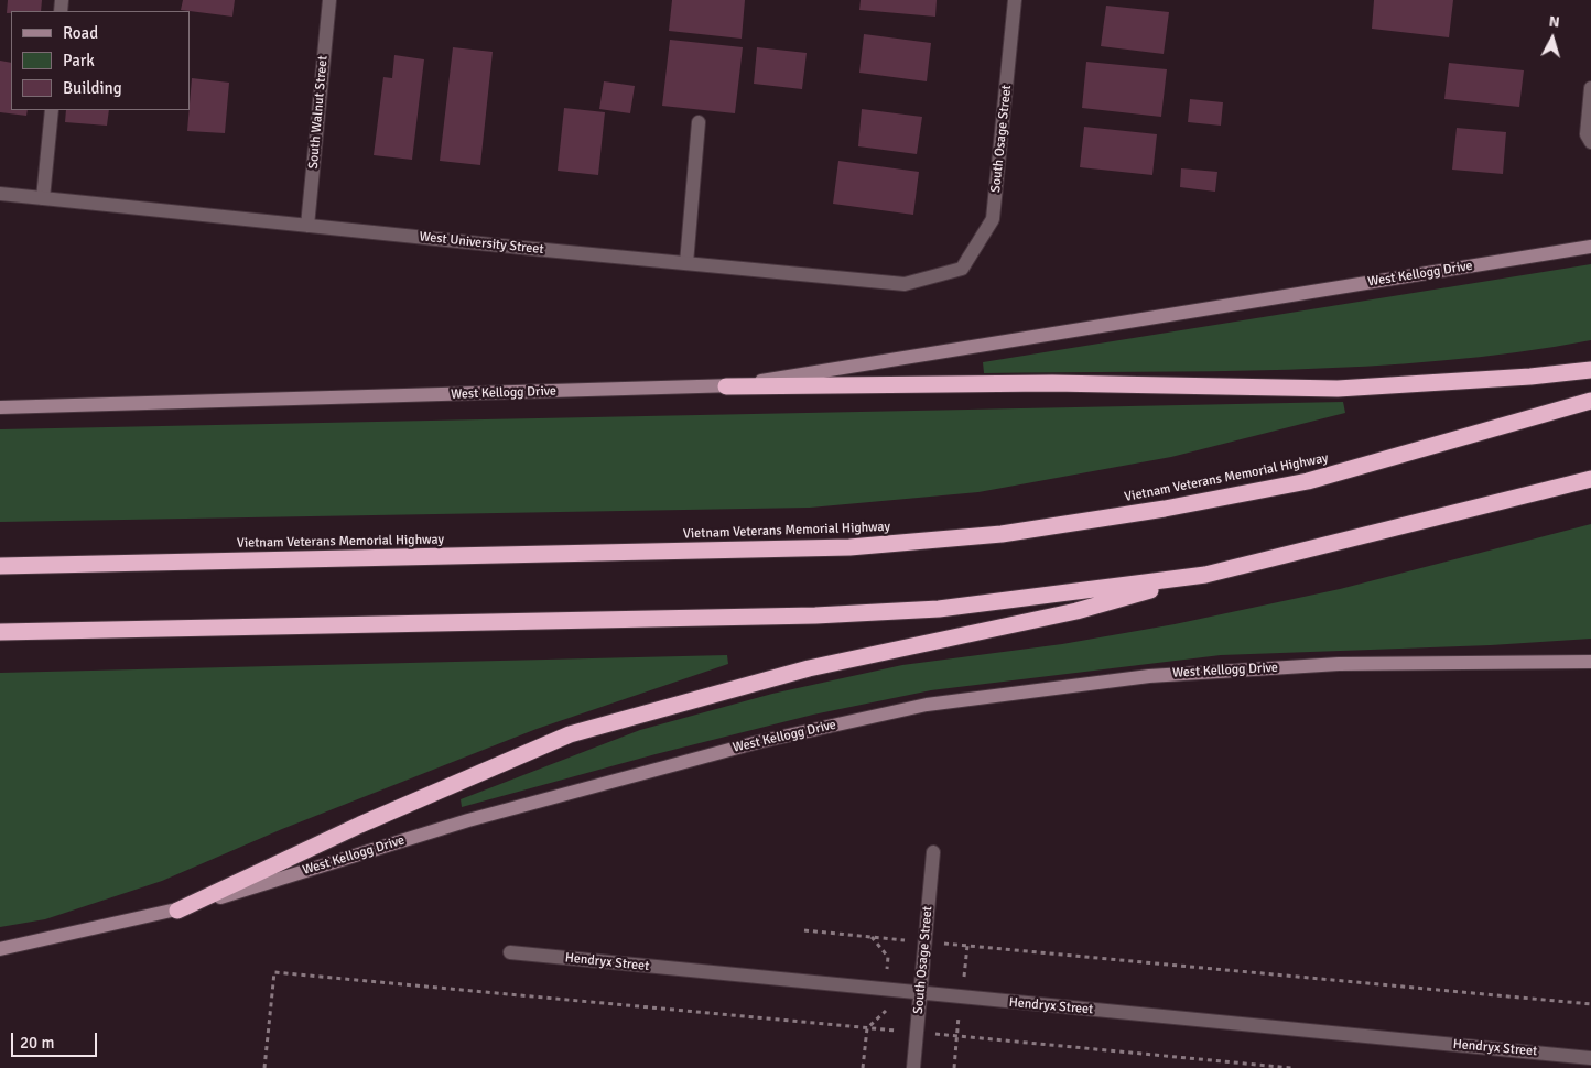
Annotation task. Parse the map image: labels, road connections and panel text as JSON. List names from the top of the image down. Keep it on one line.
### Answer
{"streets":{"highway":["Vietnam Veterans Memorial Highway"],"main road":["West Kellogg Drive"],"street":["South Walnut Street","South Osage Street","West University Street","Hendryx Street"]},"crossings":[["South Walnut Street","West University Street"],["South Osage Street","West University Street"],["South Osage Street","Hendryx Street"]],"legend":["Road","Park","Building"],"scale_bar":"20 m","north":"top"}
